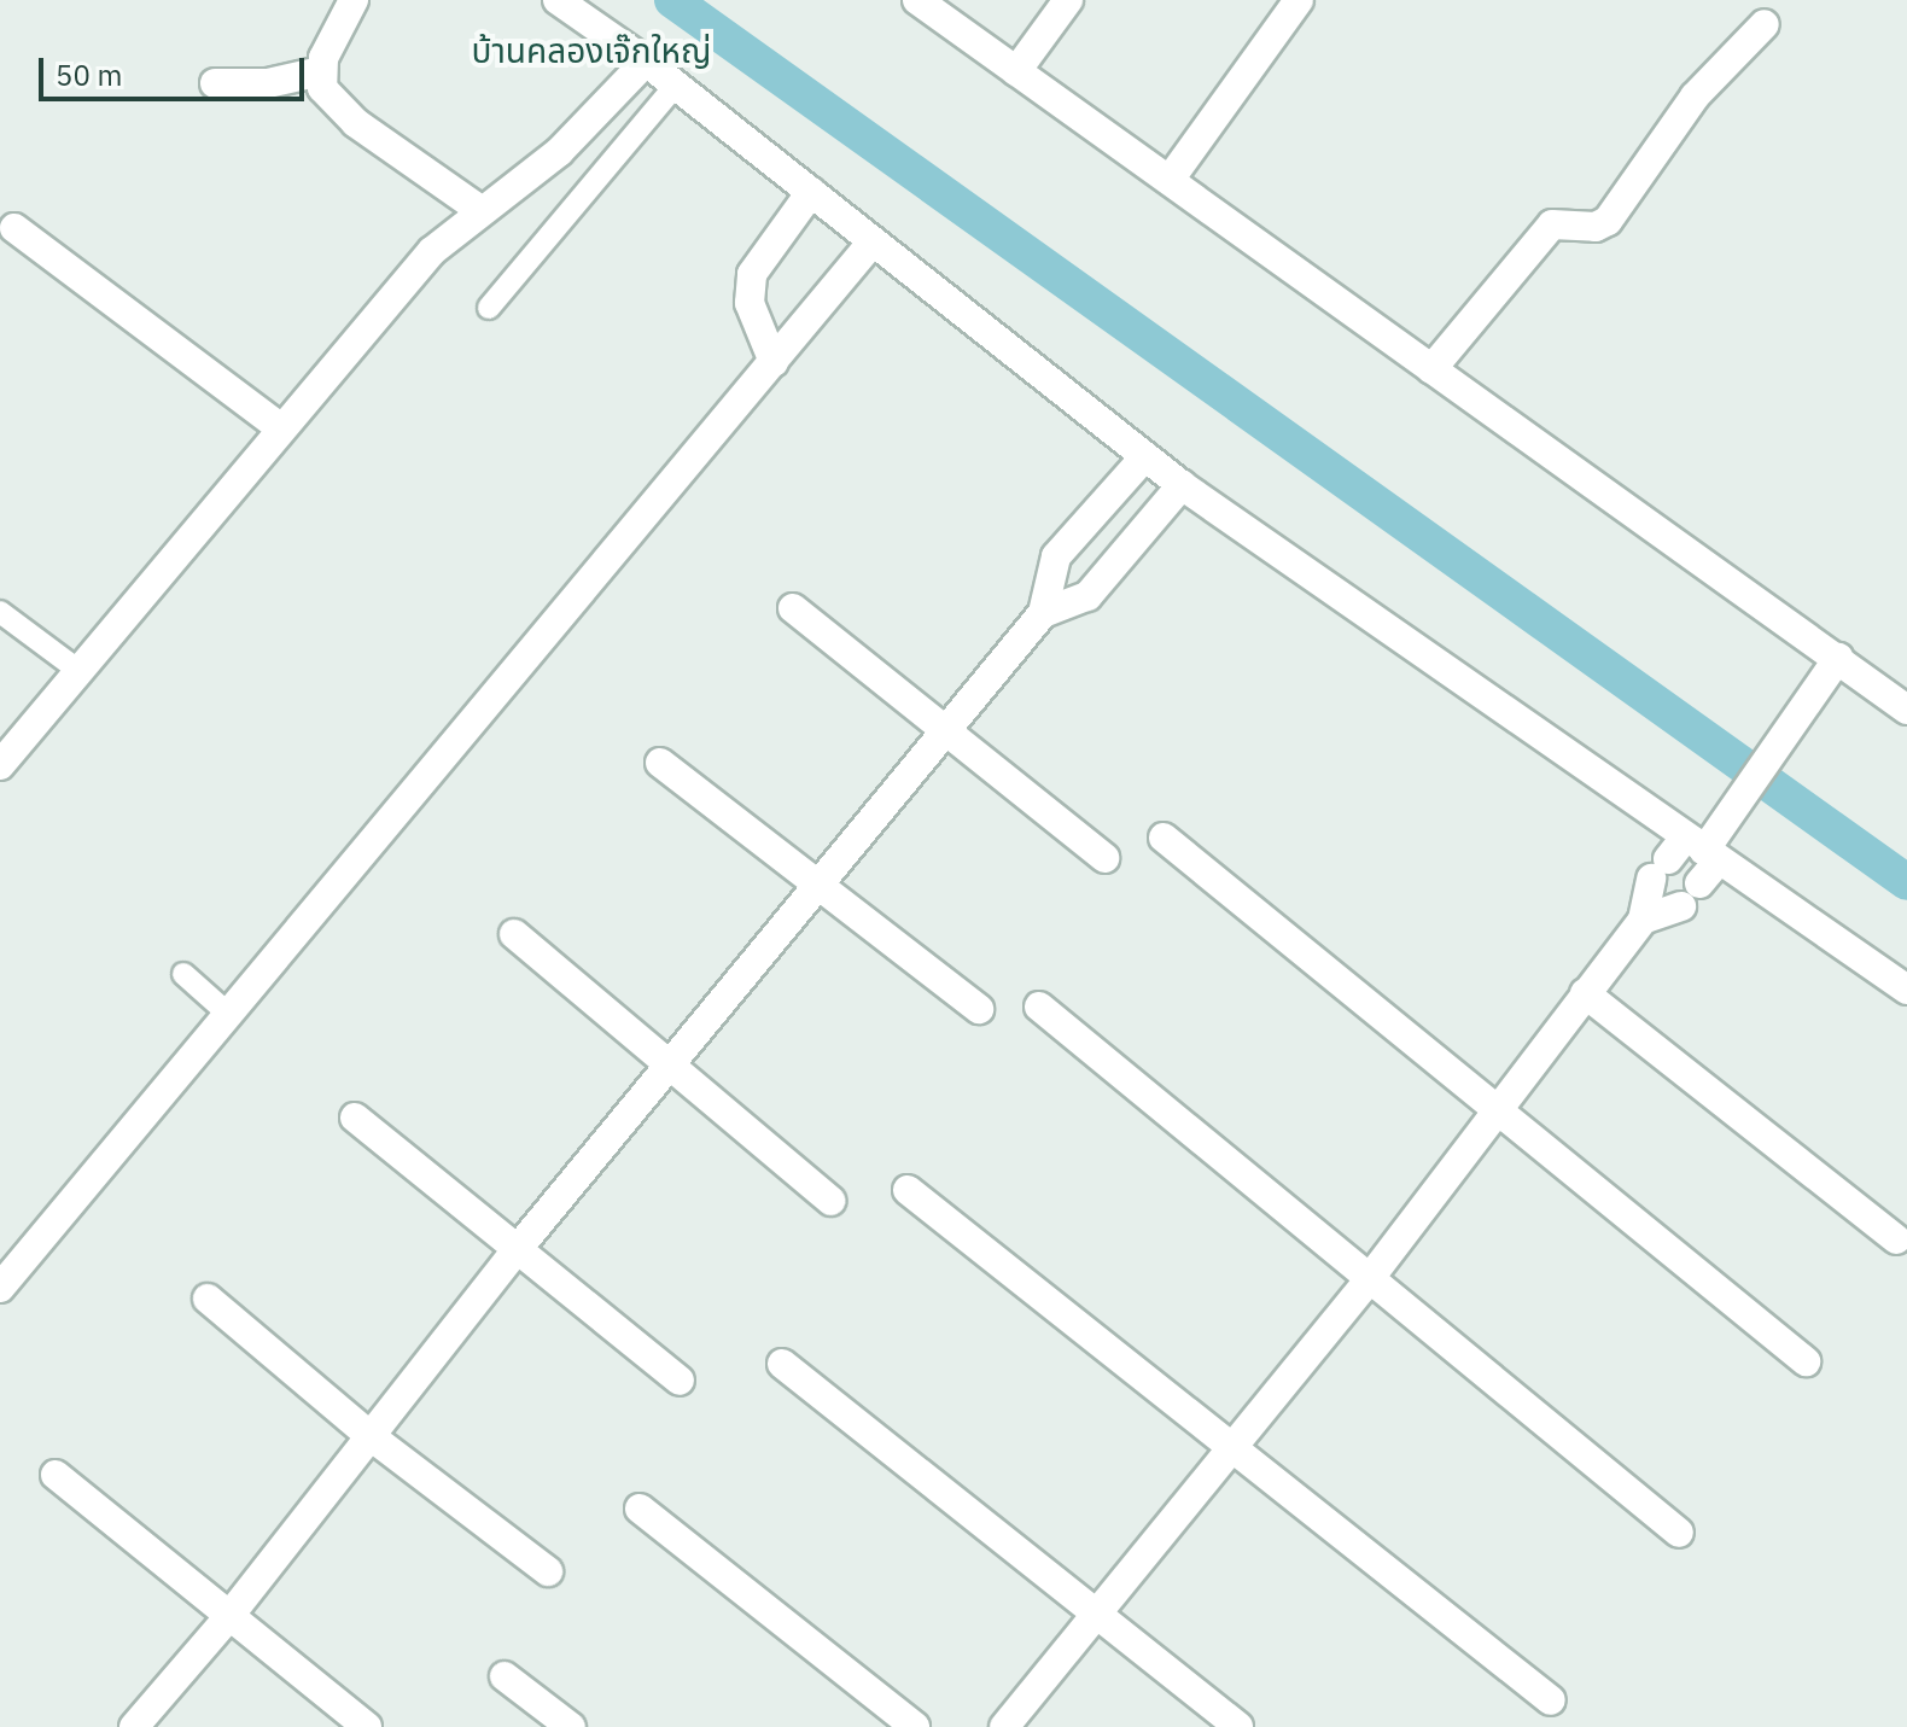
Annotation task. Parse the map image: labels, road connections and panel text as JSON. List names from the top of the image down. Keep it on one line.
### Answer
{"districts":["บ้านคลองเจ๊กใหญ่"],"scale_bar":"50 m"}
